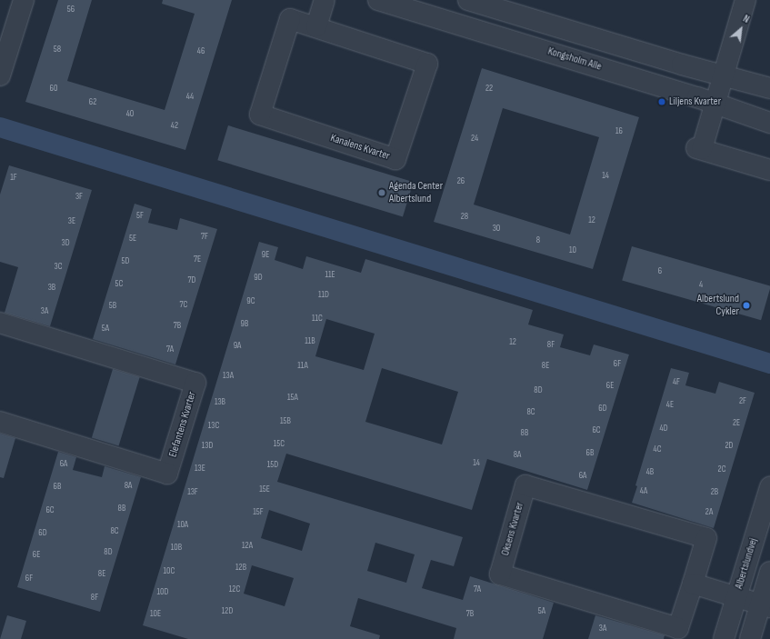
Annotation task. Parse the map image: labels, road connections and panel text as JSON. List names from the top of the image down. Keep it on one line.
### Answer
{"streets":{"street":["Kongsholm Alle","Kanalens Kvarter","Elefantens Kvarter","Oksens Kvarter","Albertslundvej"]},"places":["Liljens Kvarter","Agenda Center Albertslund","Albertslund Cykler"],"house_numbers":["56","58","46","60","22","44","62","40","42","16","24","14","1F","26","3F","5F","28","12","3E","30","7F","5E","8","3D","10","9E","7E","5D","3C","6","11E","9D","7D","5C","4","3B","11D","9C","7C","5B","3A","11C","9B","7B","5A","11B","12","8F","9A","7A","6F","11A","8E","13A","4F","6E","8D","15A","2F","13B","4E","6D","8C","15B","2E","13C","4D","6C","8B","15C","13D","2D","4C","6B","8A","14","6A","15D","13E","2C","4B","6A","8A","6B","15E","4A","13F","2B","8B","6C","15F","2A","10A","8C","6D","12A","10B","8D","6E","12B","10C","8E","6F","12C","7A","10D","8F","12D","5A","10E","7B","3A"],"north":"top right"}
